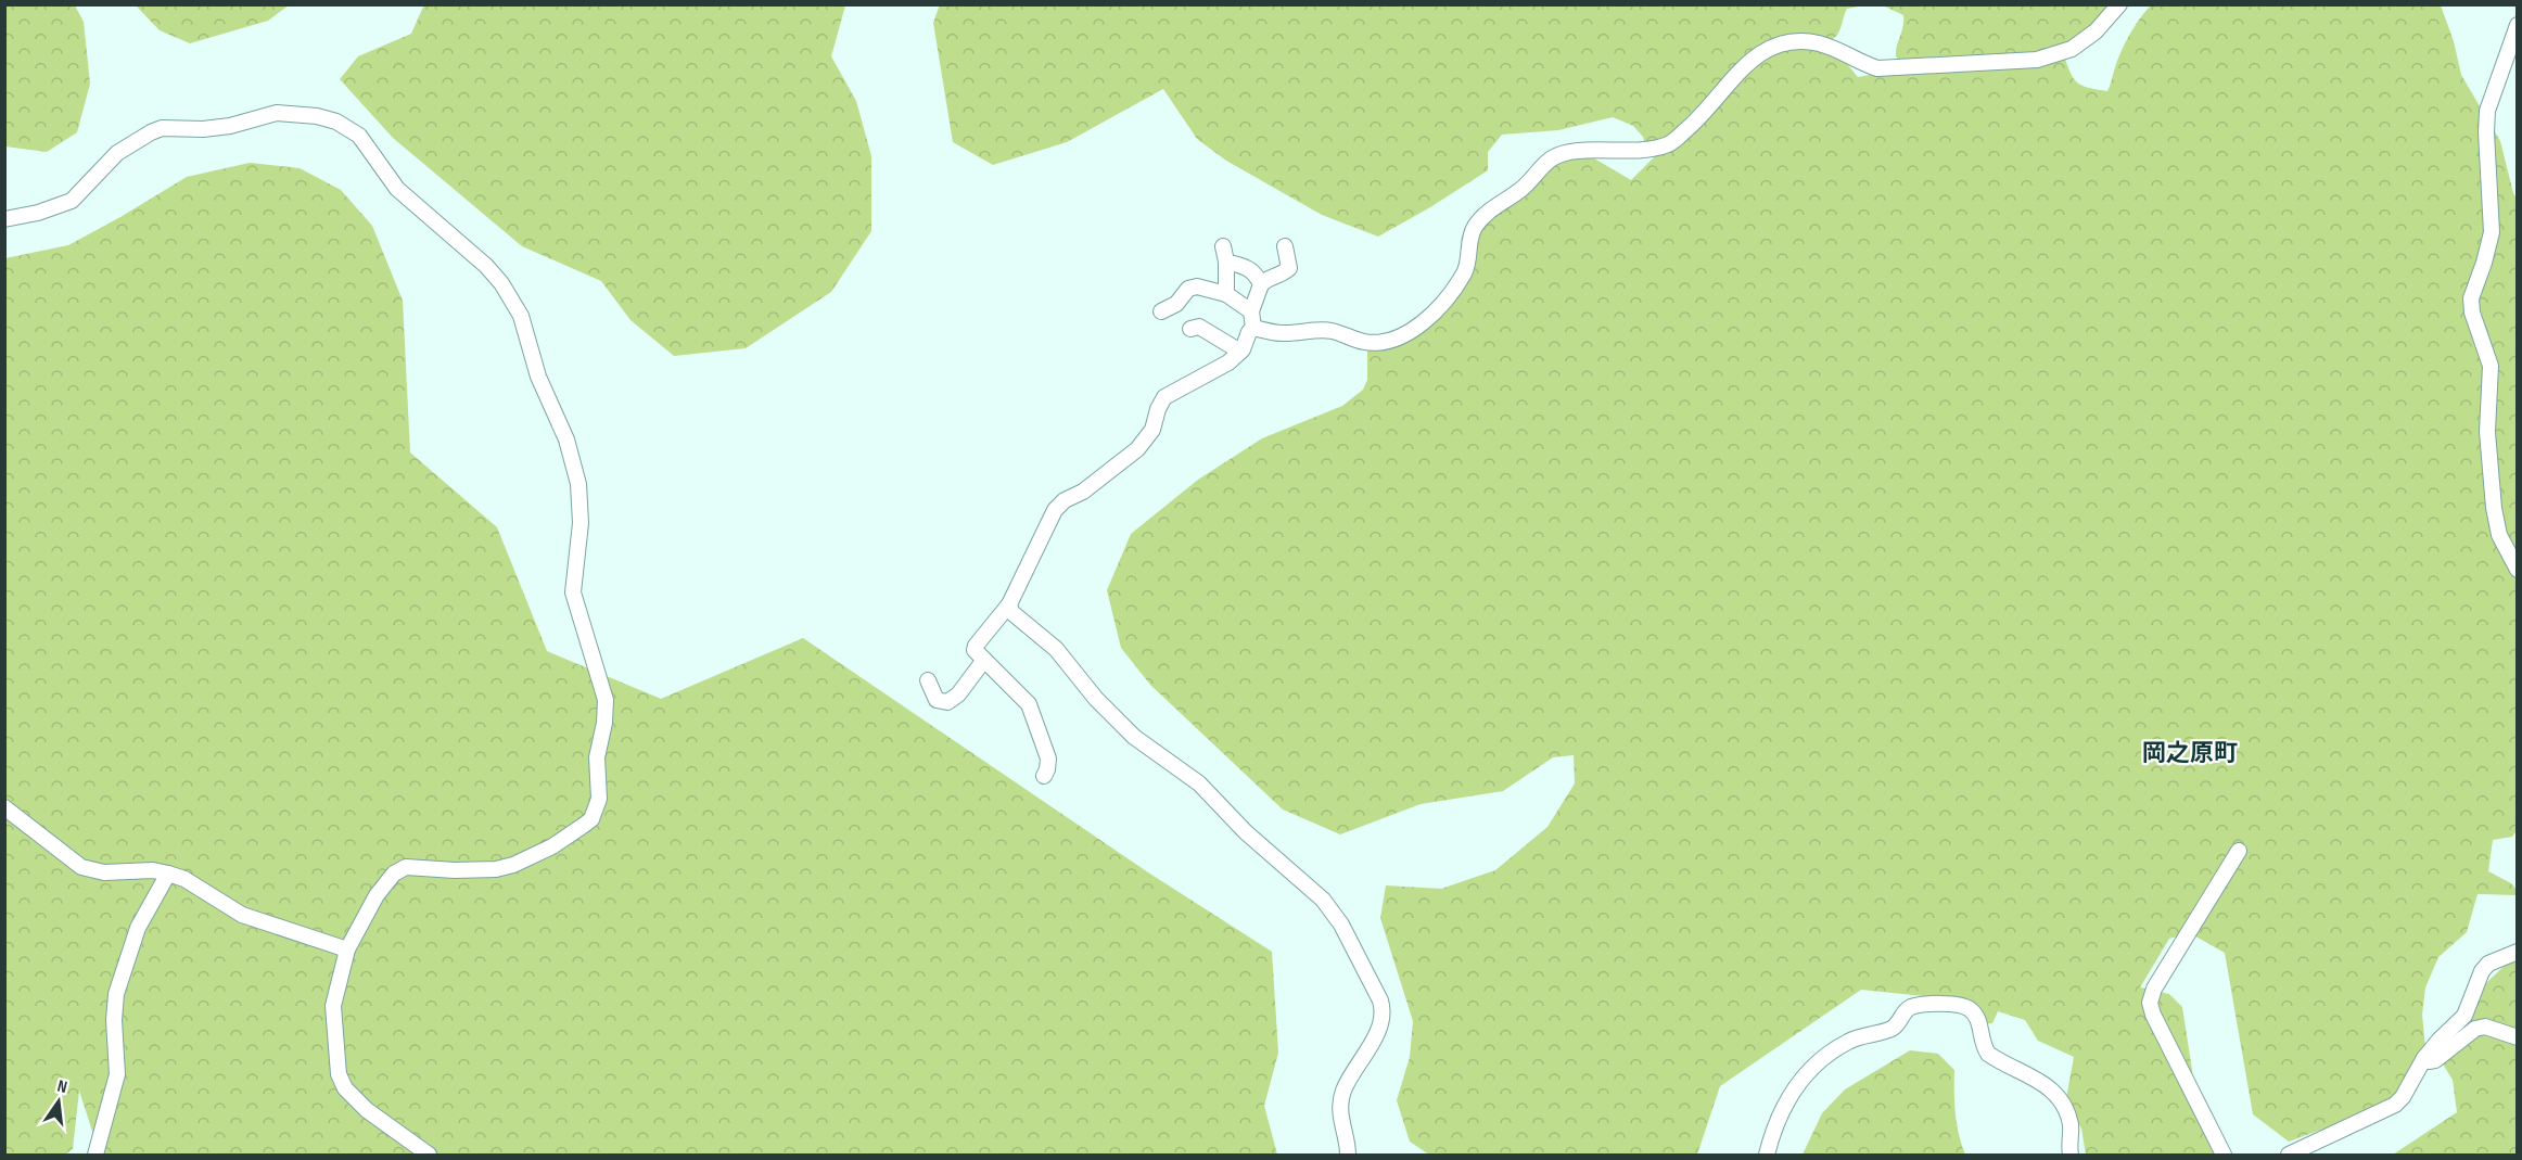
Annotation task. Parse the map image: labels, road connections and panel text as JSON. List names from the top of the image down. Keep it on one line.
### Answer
{"districts":["岡之原町"],"north":"top"}
